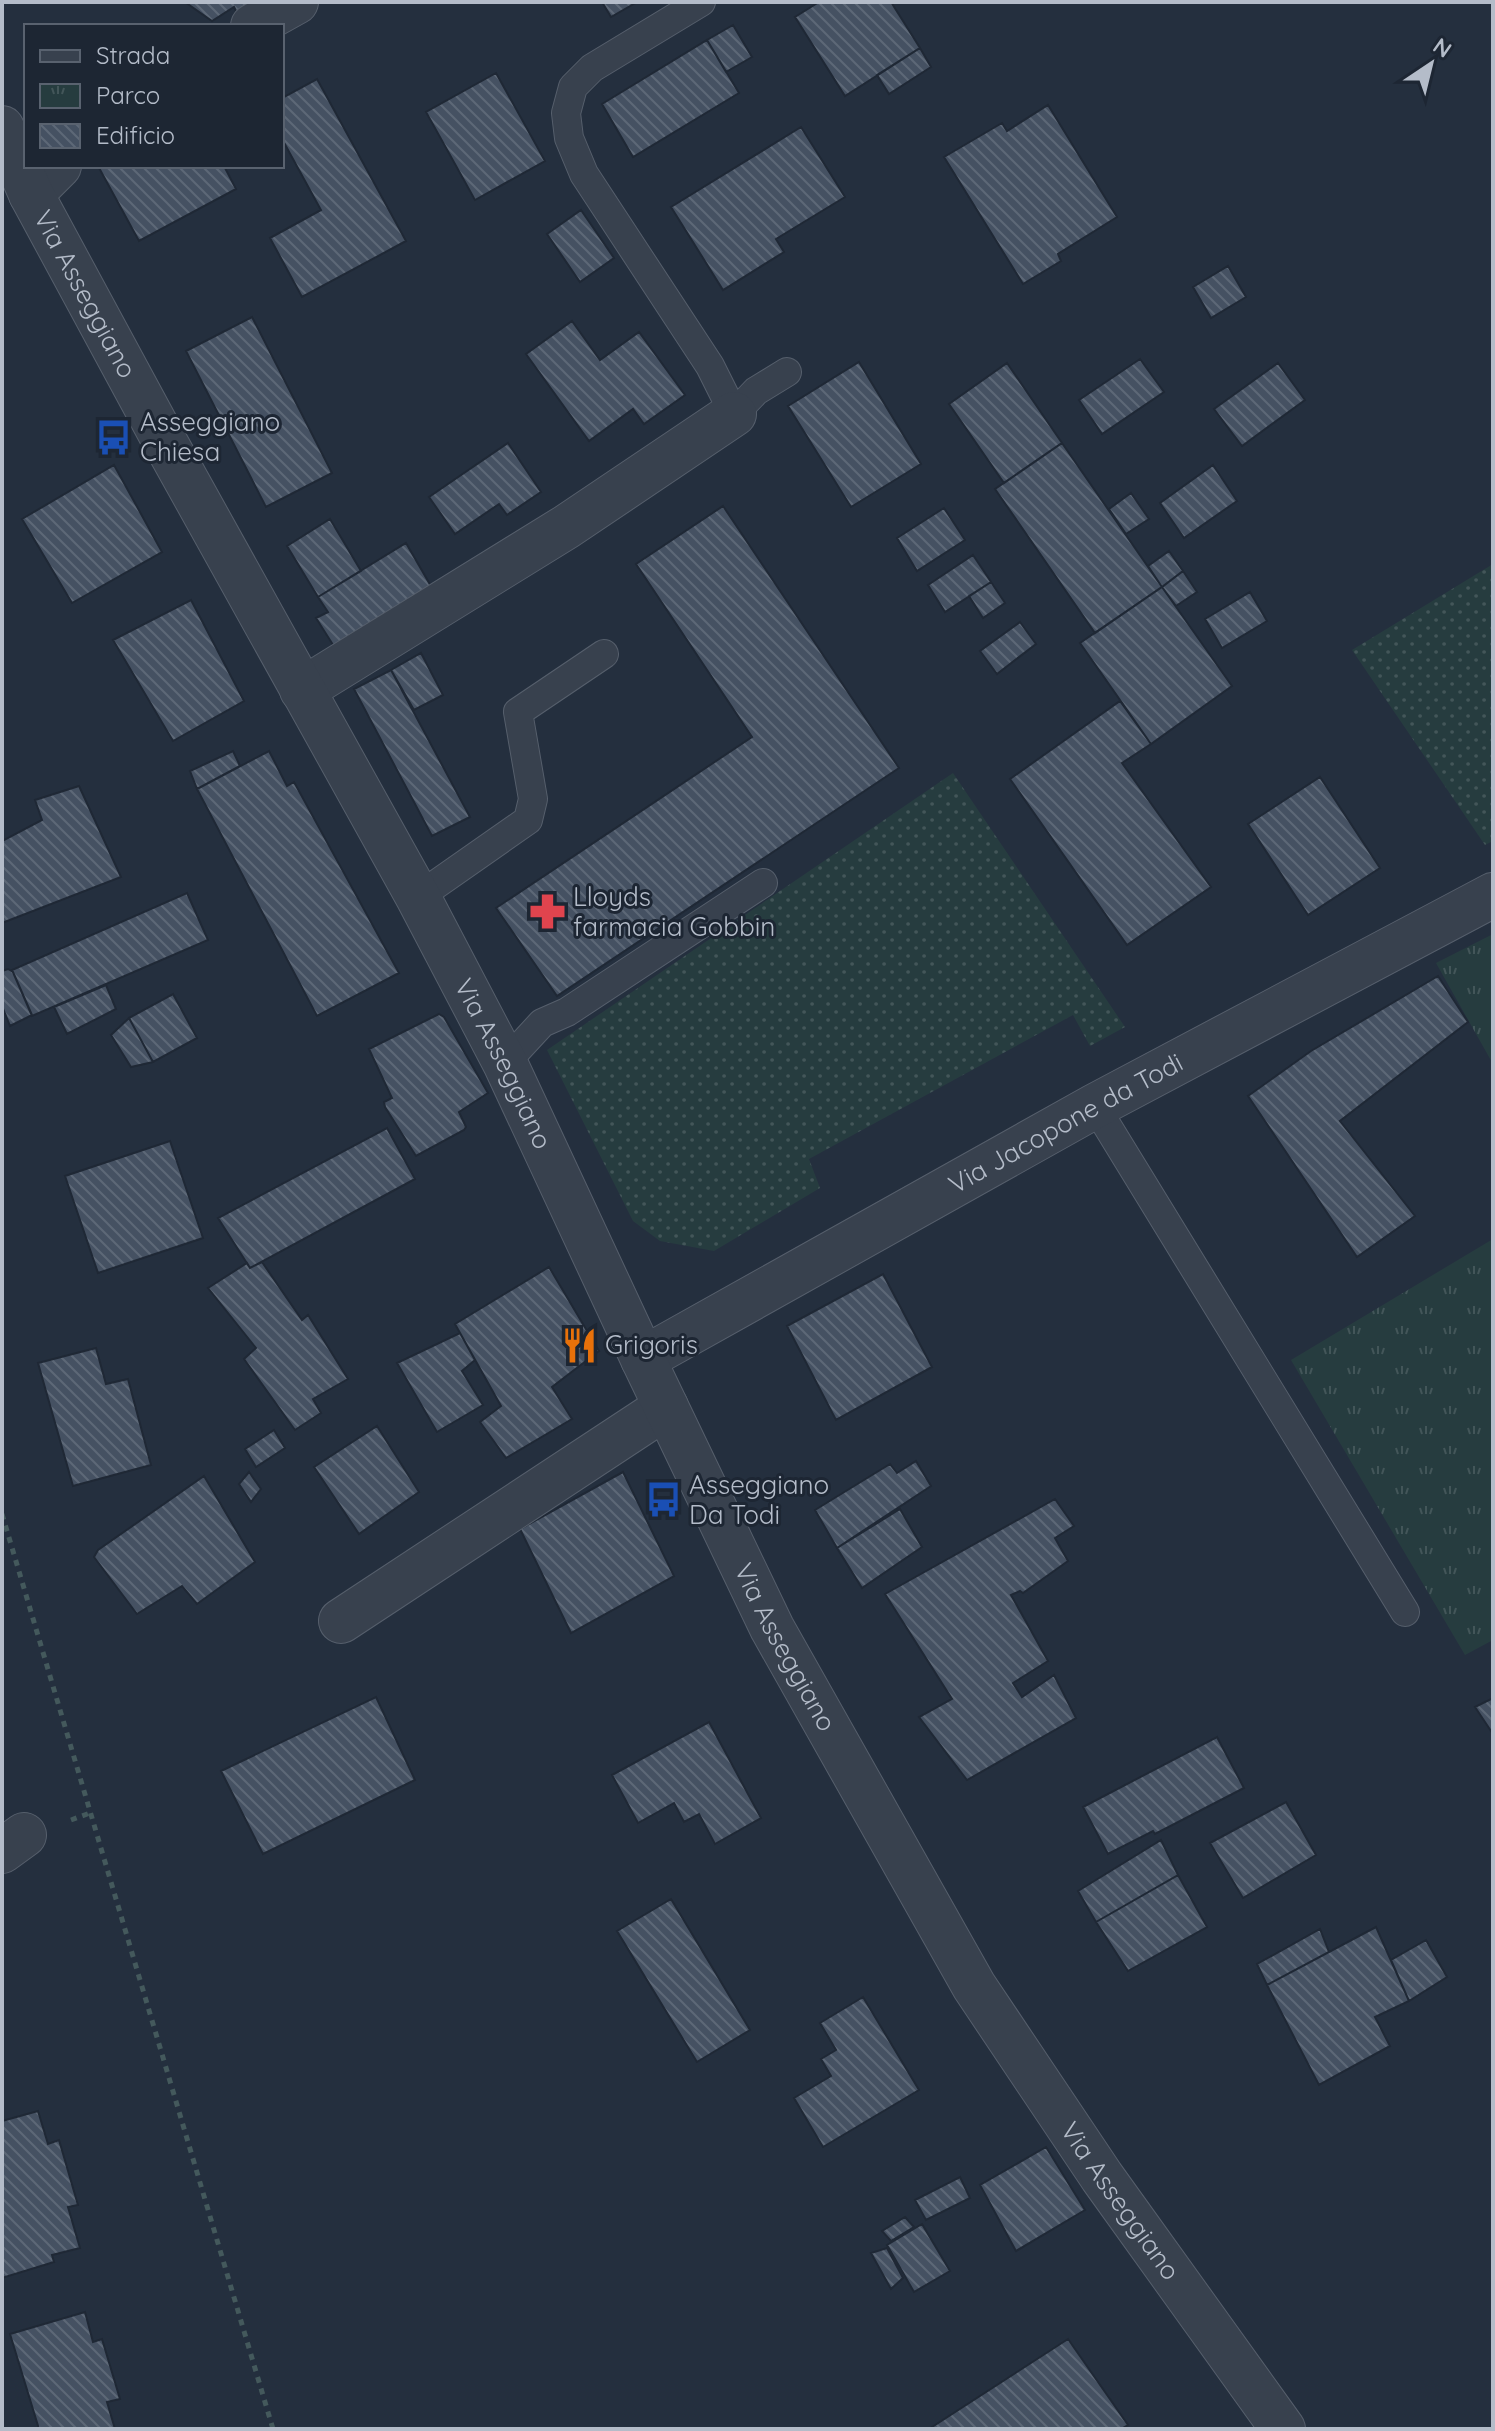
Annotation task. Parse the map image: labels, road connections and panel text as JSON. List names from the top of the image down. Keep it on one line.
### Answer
{"streets":{"street":["Via Asseggiano","Via Jacopone da Todi"]},"crossings":[["Via Asseggiano","Via Jacopone da Todi"]],"places":{"bus stop":["Asseggiano Chiesa","Asseggiano Da Todi"],"pharmacy":["Lloyds farmacia Gobbin"],"restaurant":["Grigoris"]},"legend":["Strada","Parco","Edificio"],"north":"top right"}
